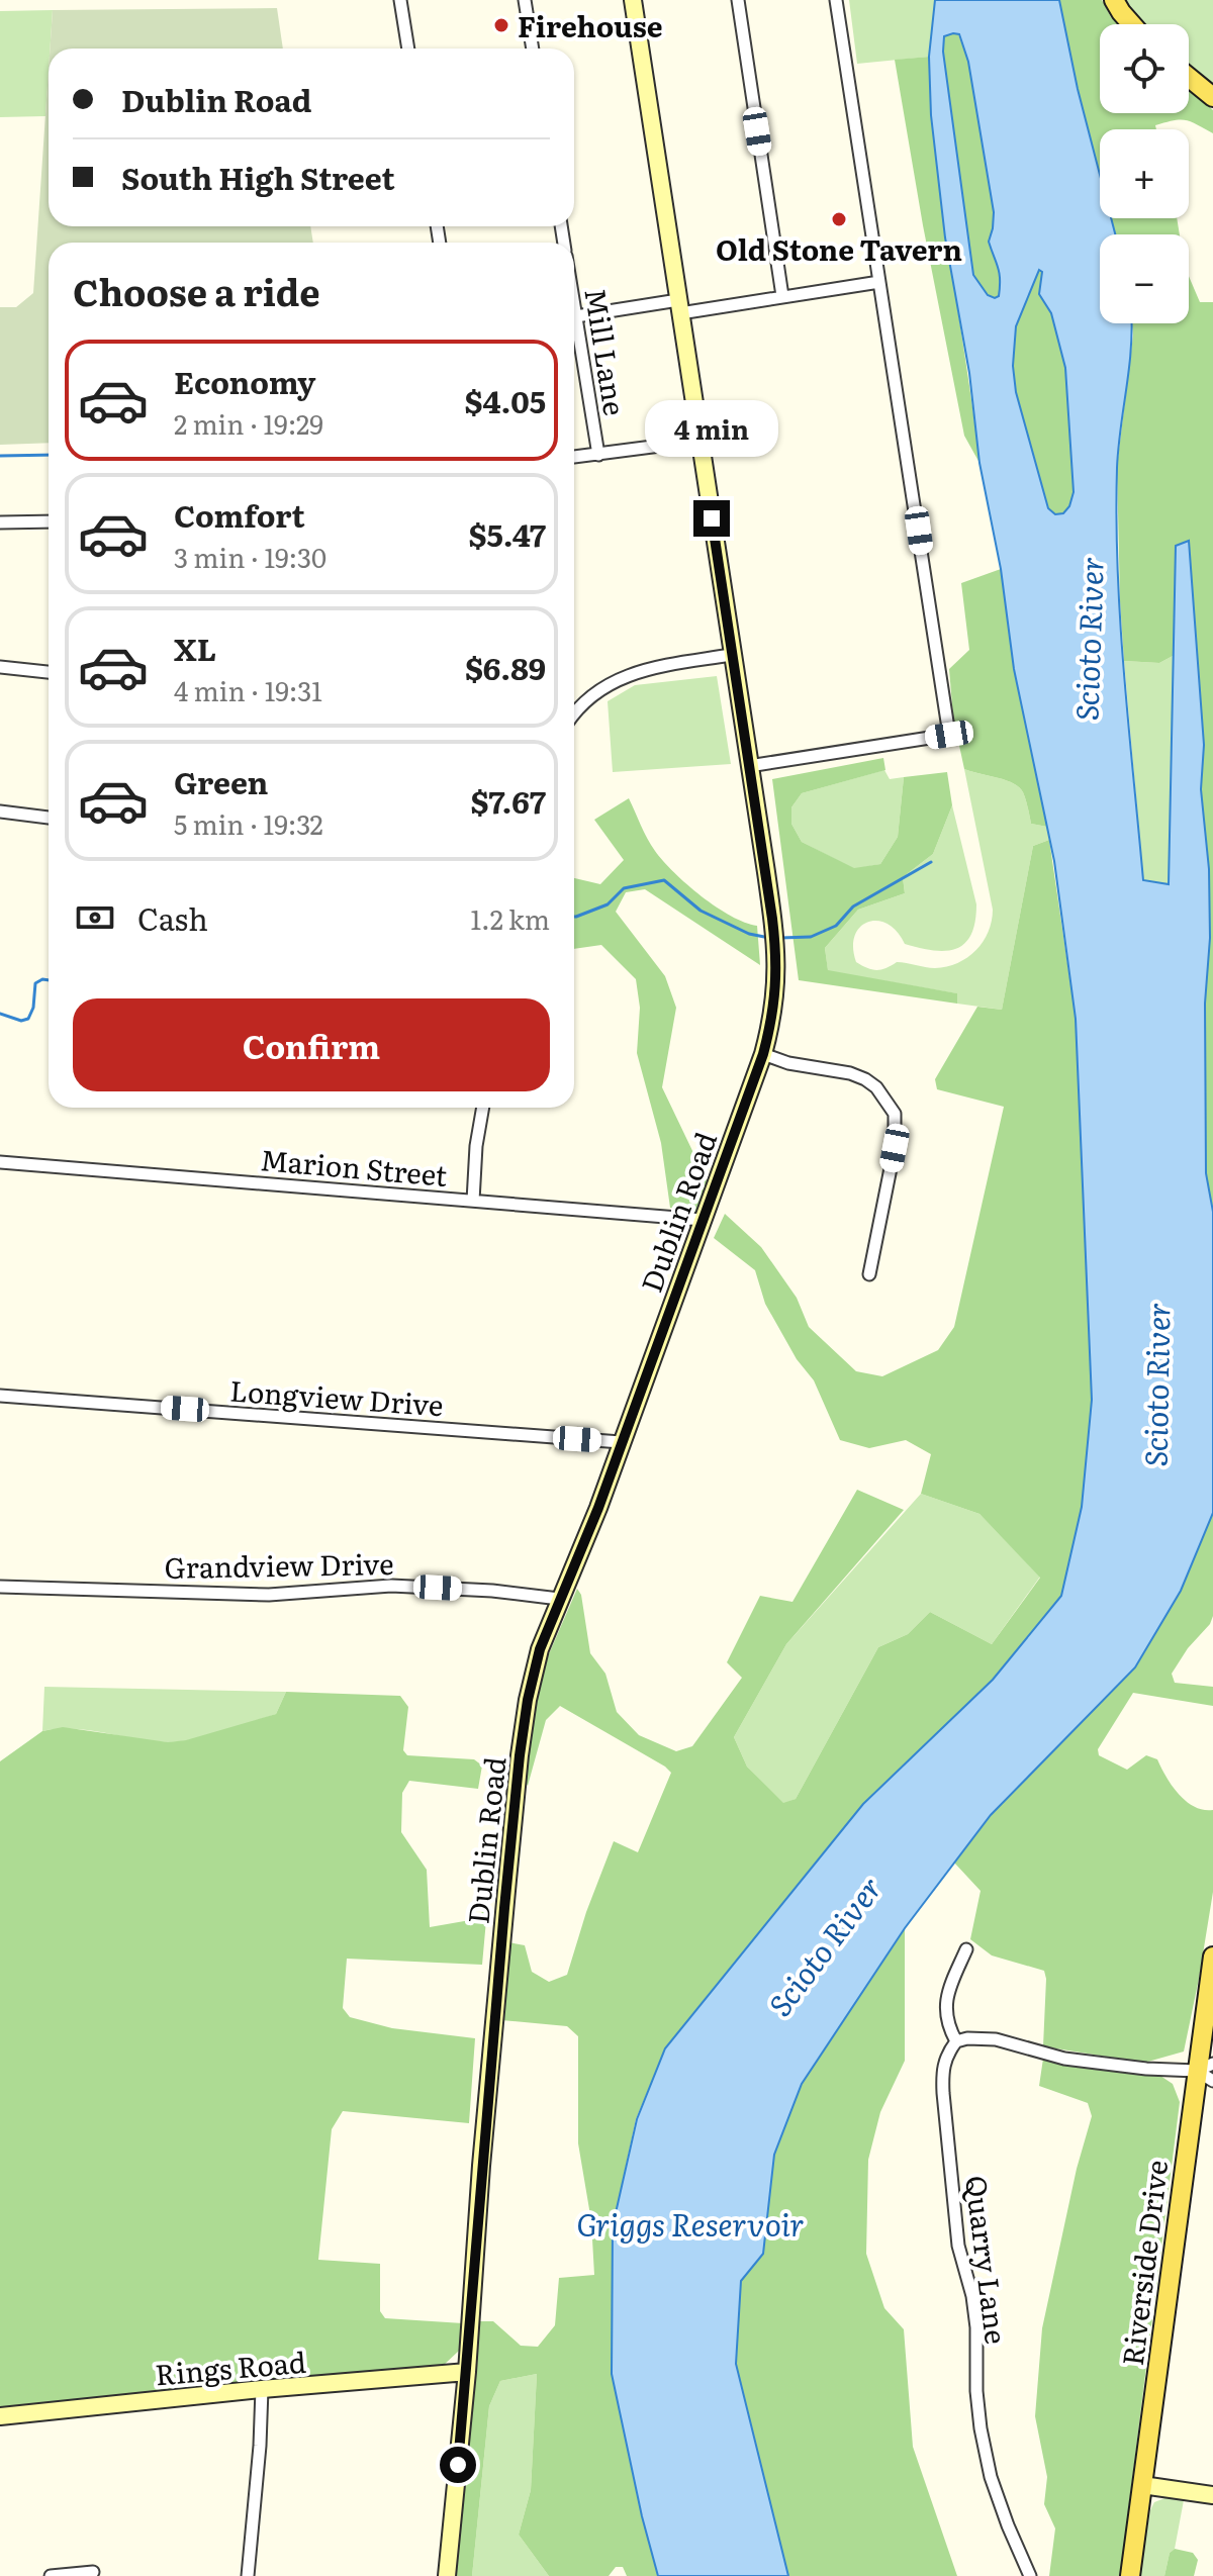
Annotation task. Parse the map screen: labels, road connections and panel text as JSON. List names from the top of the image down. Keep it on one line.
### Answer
{"streets":{"main road":["Dublin Road","Riverside Drive","Rings Road"],"street":["Mill Lane","Marion Street","Longview Drive","Grandview Drive","Quarry Lane"]},"crossings":[["Marion Street","Dublin Road"],["Dublin Road","Longview Drive"],["Dublin Road","Grandview Drive"],["Dublin Road","Rings Road"]],"water":["Scioto River","Griggs Reservoir"],"places":["Firehouse","Old Stone Tavern"],"page":{"map_buttons":["+","−"],"banner":["Dublin Road","South High Street"],"heading":"Choose a ride","list":[{"name":"Economy","note":"2 min · 19:29","value":"$4.05"},{"name":"Comfort","note":"3 min · 19:30","value":"$5.47"},{"name":"XL","note":"4 min · 19:31","value":"$6.89"},{"name":"Green","note":"5 min · 19:32","value":"$7.67"}],"bubble":"4 min","pay":["Cash","1.2 km"],"buttons":"Confirm"}}
